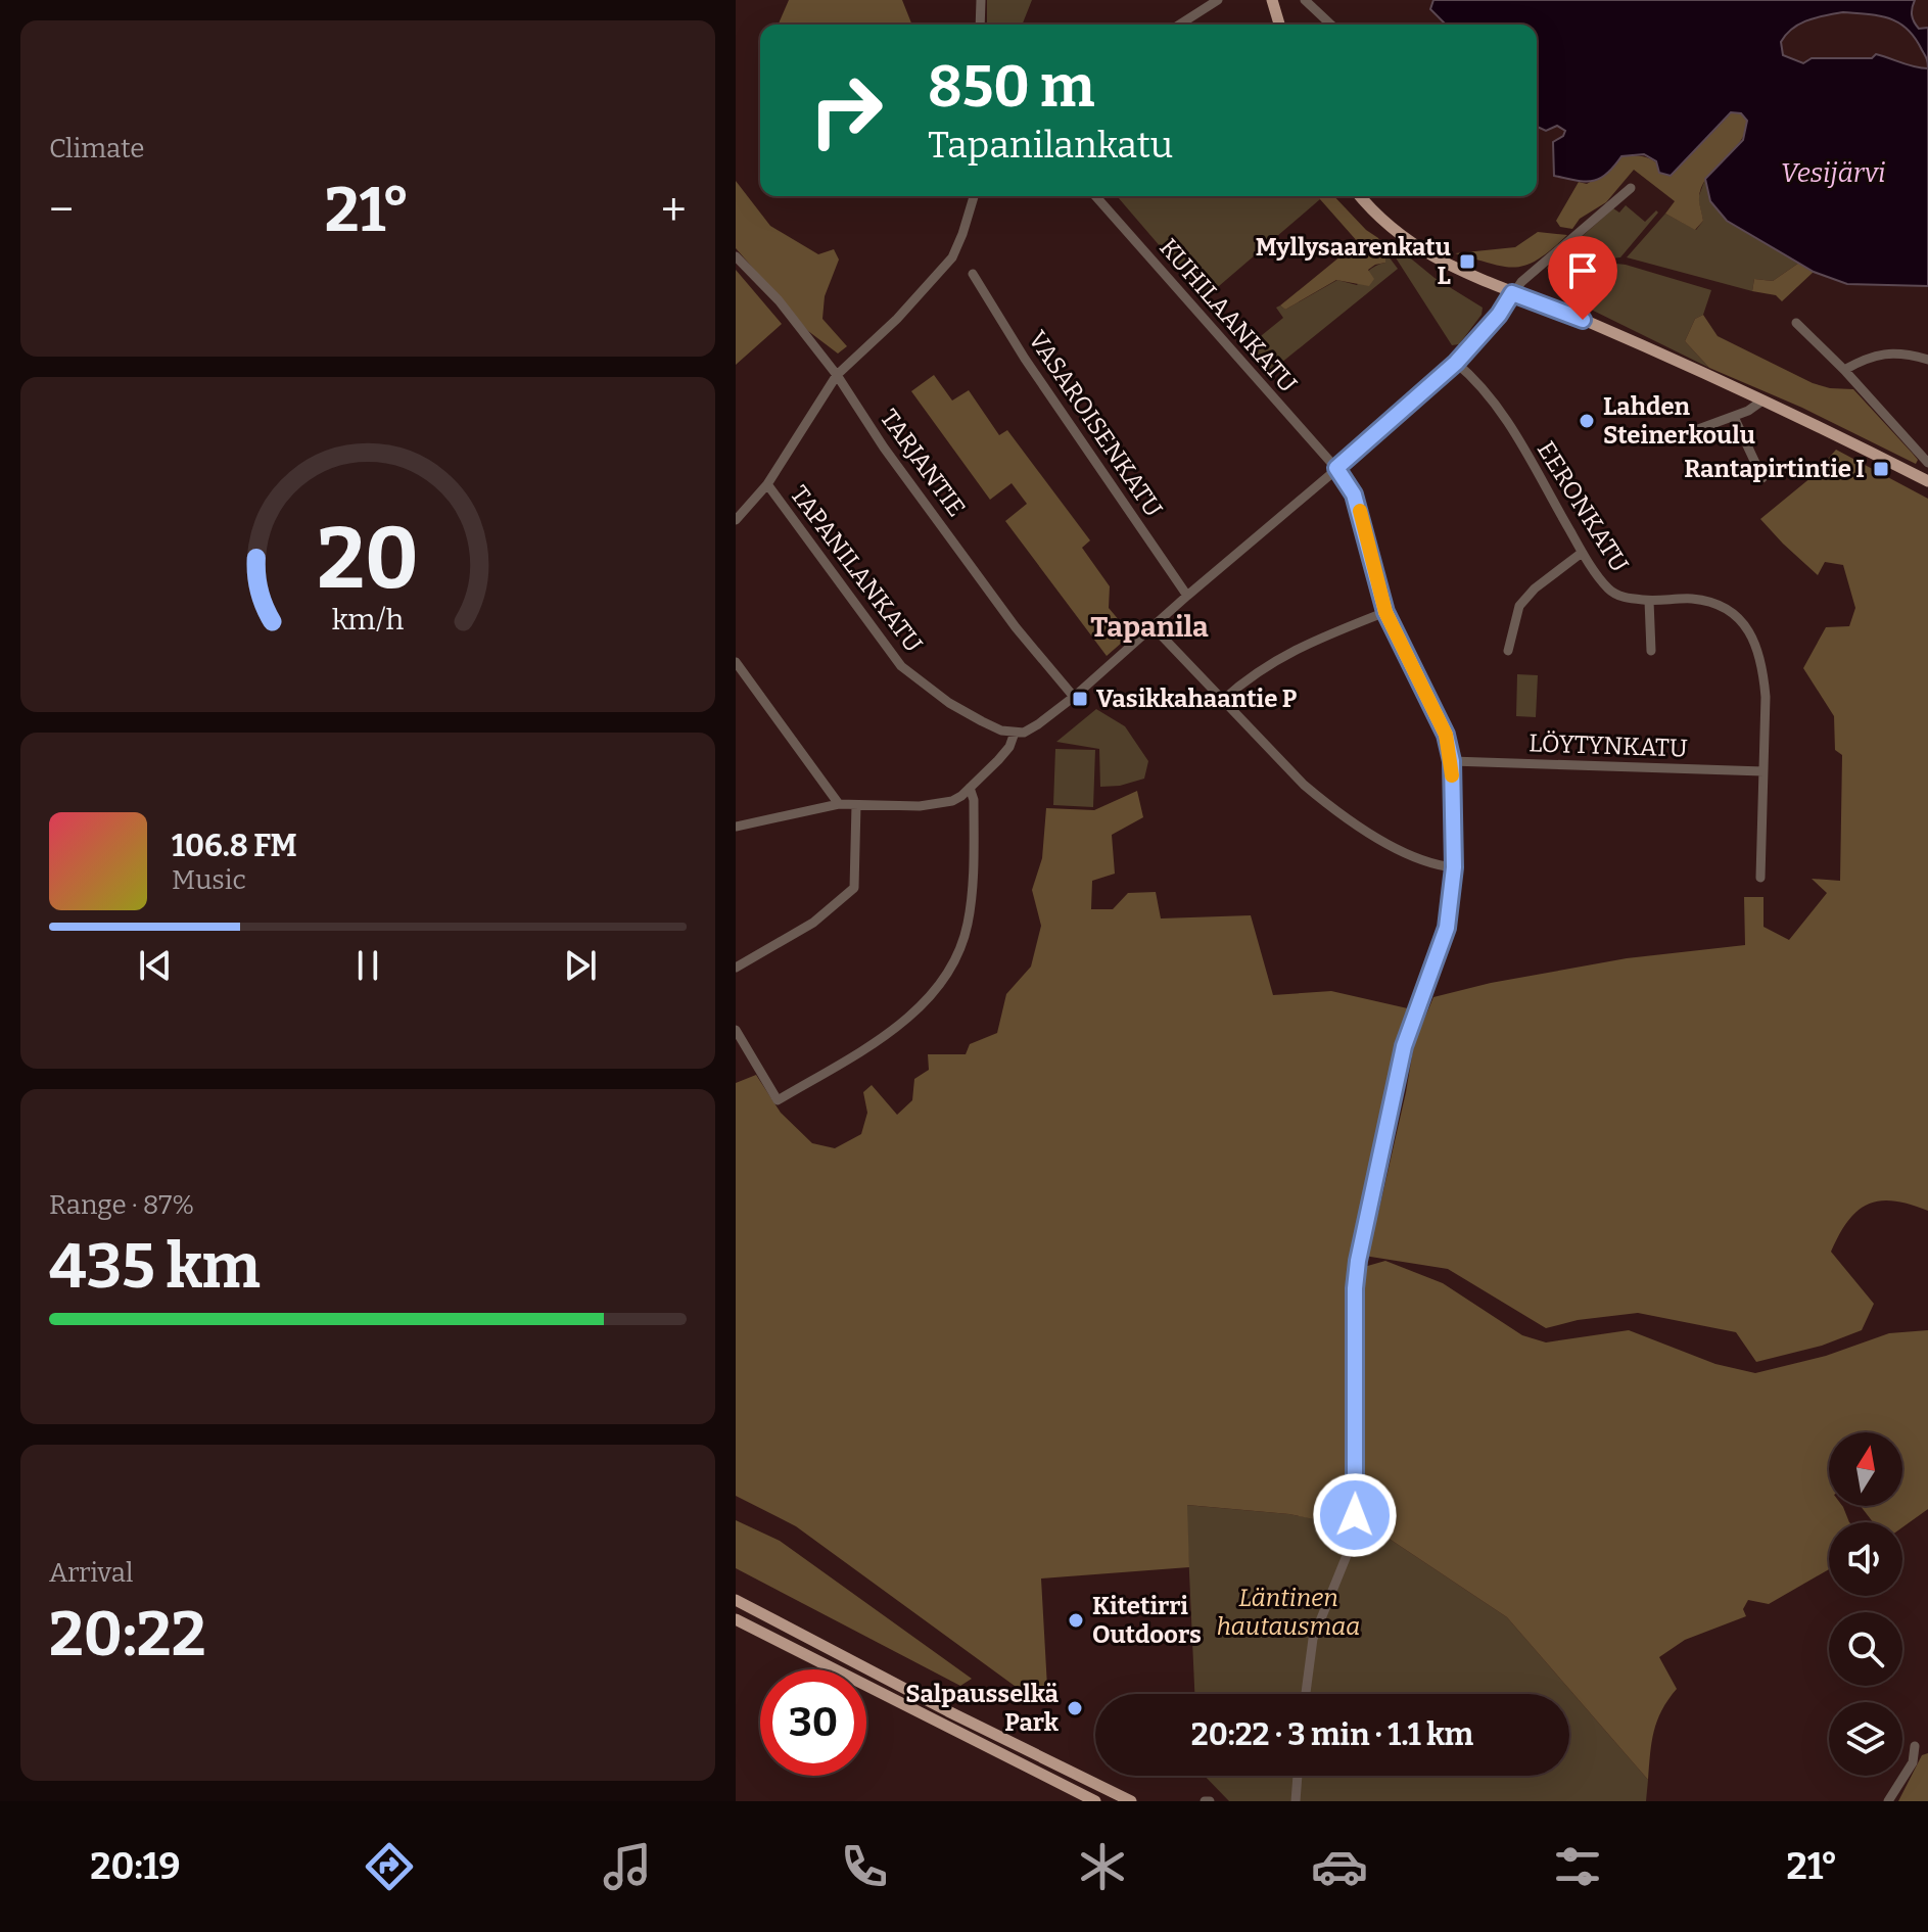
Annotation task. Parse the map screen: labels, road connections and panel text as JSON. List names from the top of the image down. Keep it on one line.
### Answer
{"streets":{"street":["KUHILAANKATU","VASAROISENKATU","TARJANTIE","EERONKATU","TAPANILANKATU","LÖYTYNKATU"]},"crossings":[["KUHILAANKATU","LÖYTYNKATU"],["EERONKATU","LÖYTYNKATU"]],"districts":["Tapanila"],"water":["Vesijärvi"],"parks":["Läntinen hautausmaa"],"places":{"transit":["Myllysaarenkatu L","Rantapirtintie I","Vasikkahaantie P"],"other":["Lahden Steinerkoulu","Kitetirri Outdoors","Salpausselkä Park"]},"north":"top","page":{"tile":["Climate",["Range · 87%","435 km"],["Arrival","20:22"]],"turn":["850 m","Tapanilankatu"],"heat":["−","21°","+"],"song":["106.8 FM","Music"],"limit":"30","trip":"20:22 · 3 min · 1.1 km","tabs":["20:19","21°"],"gauge":["20","km/h"]}}
